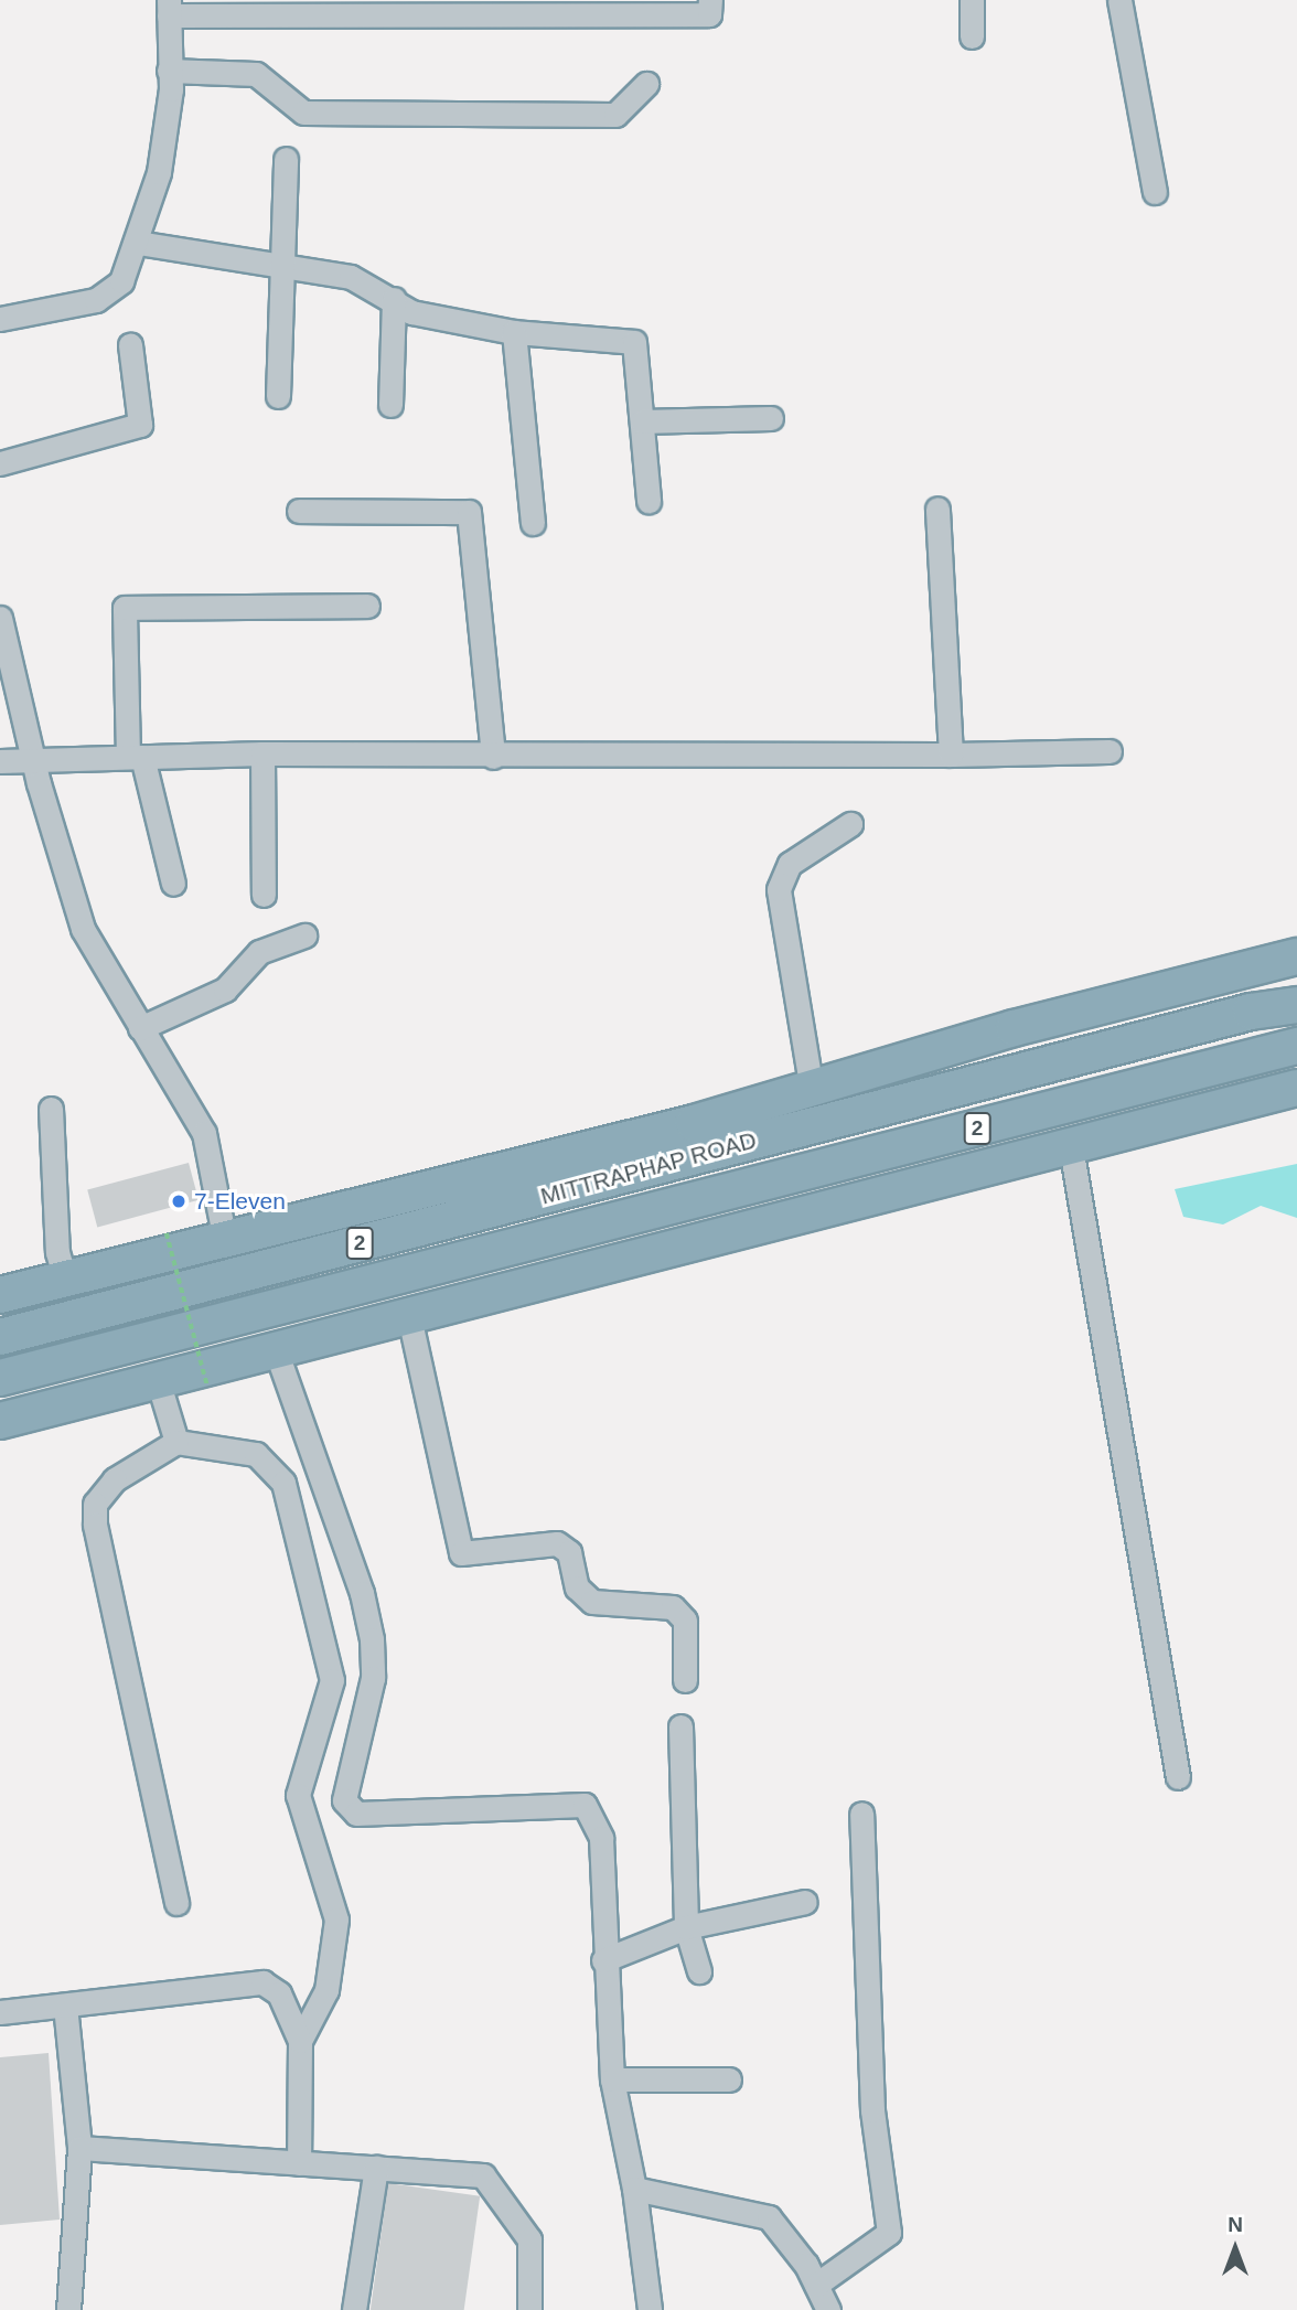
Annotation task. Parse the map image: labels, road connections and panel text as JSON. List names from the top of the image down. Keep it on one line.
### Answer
{"streets":{"highway":["2","MITTRAPHAP ROAD"]},"places":["7-Eleven"],"north":"top"}
